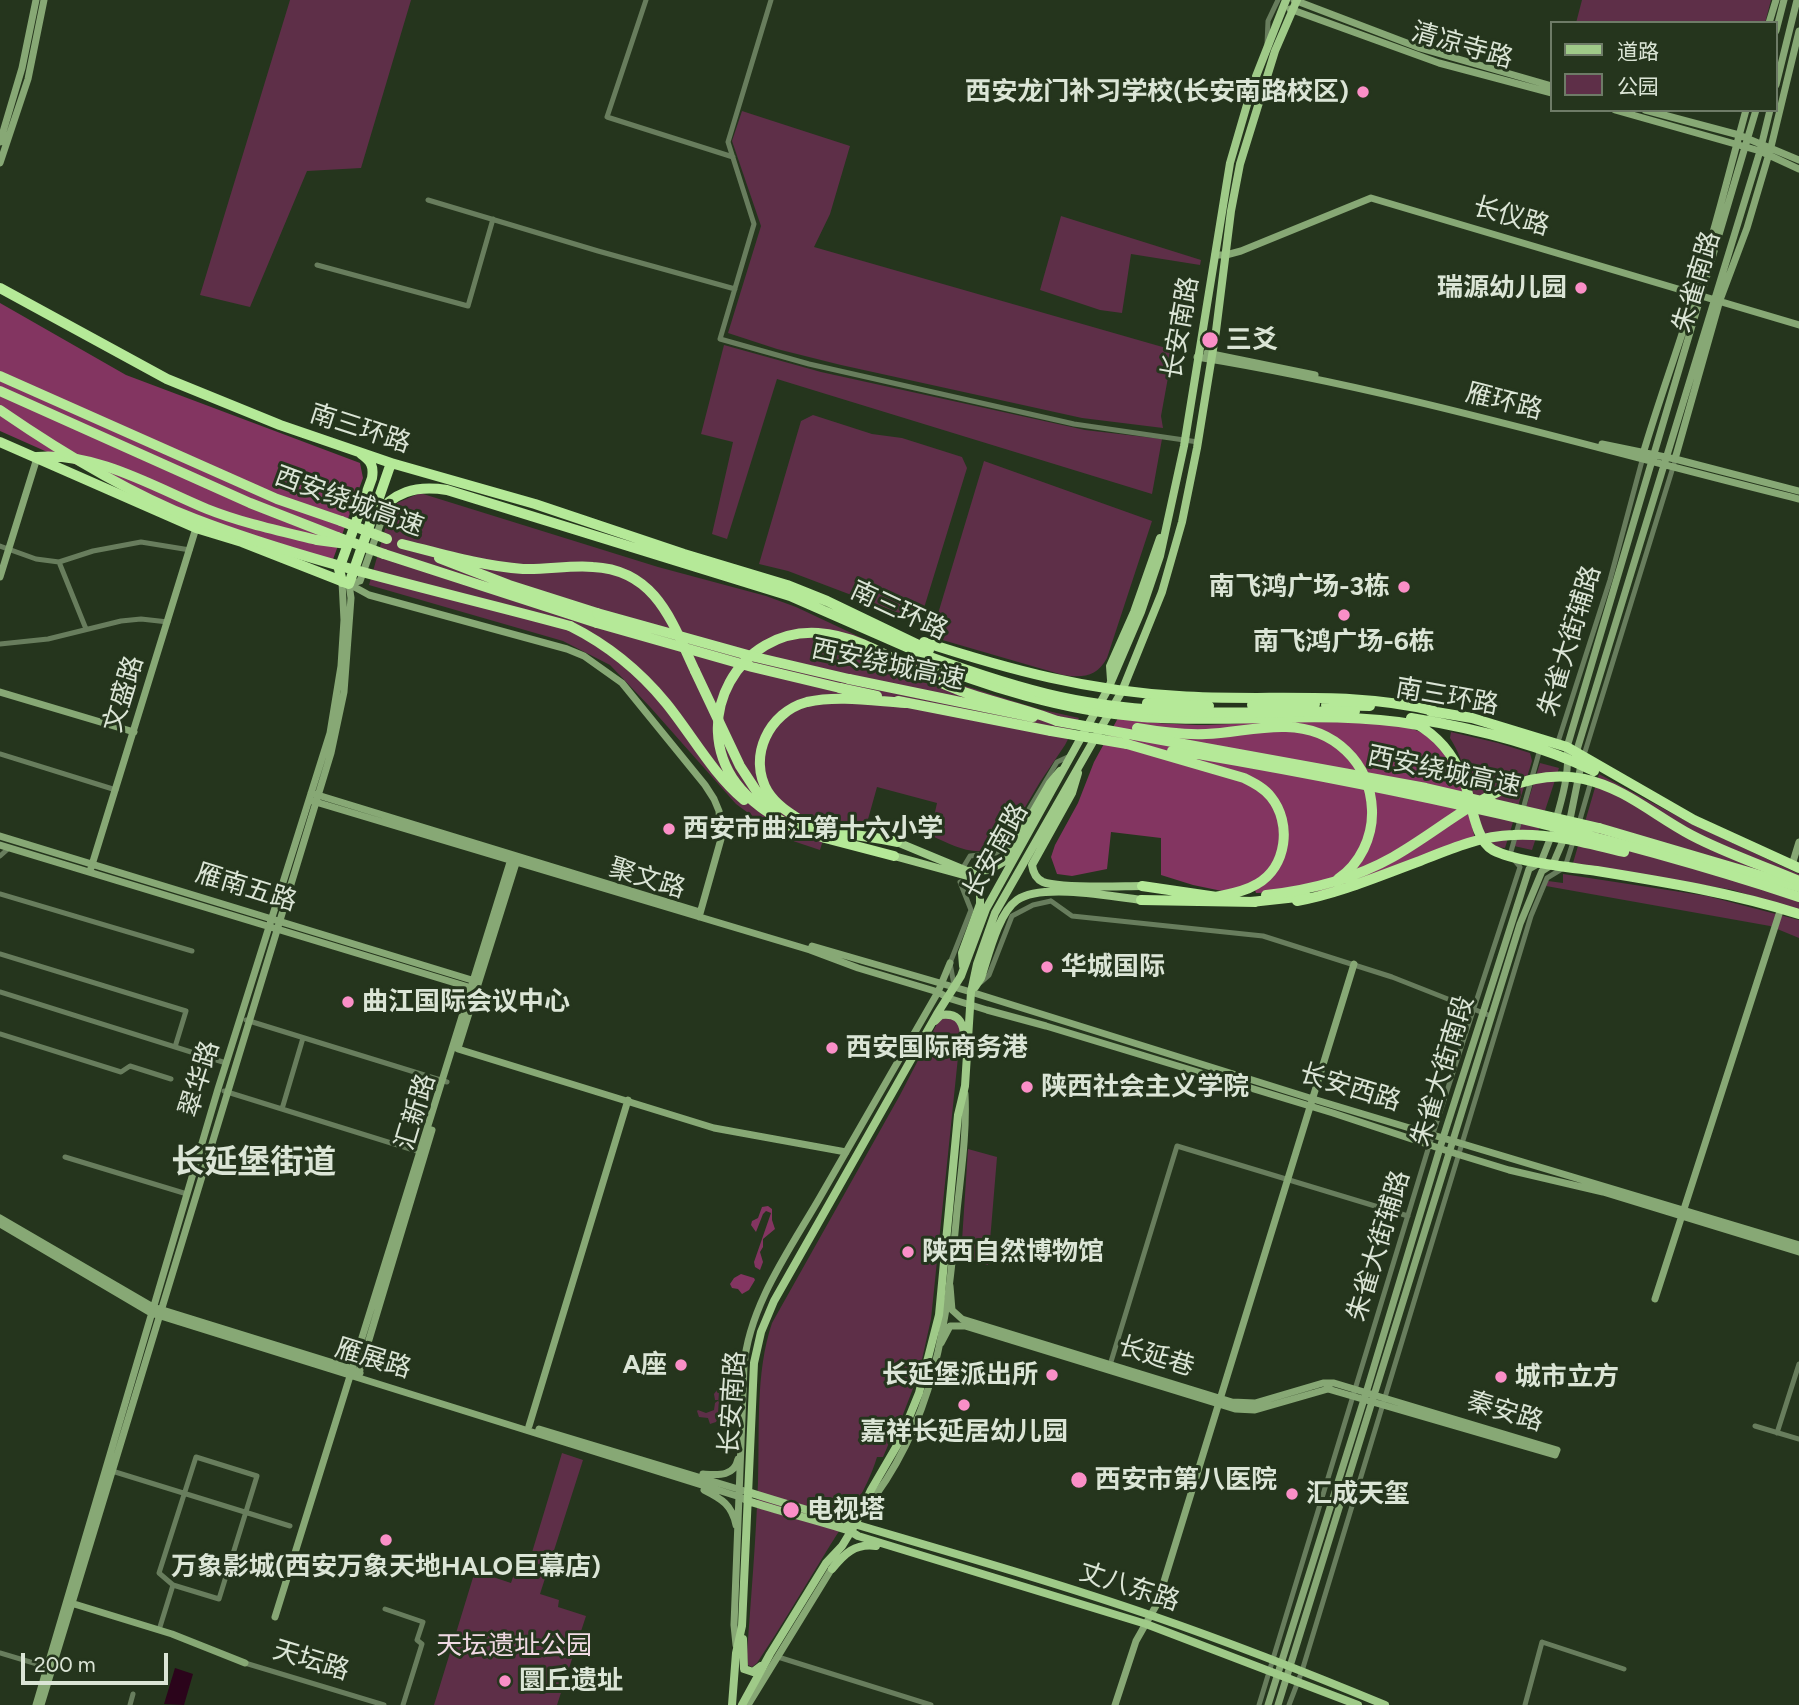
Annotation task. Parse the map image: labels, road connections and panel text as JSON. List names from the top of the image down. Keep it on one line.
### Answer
{"streets":{"highway":["南三环路","西安绕城高速"],"main road":["清凉寺路","长仪路","朱雀南路","长安南路","雁环路","文盛路","聚文路","雁南五路","朱雀大街南段","翠华路","长安西路","汇新路","长延巷","雁展路","秦安路","丈八东路","天坛路"],"street":["朱雀大街辅路"]},"crossings":[["清凉寺路","长安南路"],["长仪路","朱雀南路"],["长仪路","长安南路"],["朱雀南路","雁环路"],["朱雀南路","朱雀大街南段"],["长安南路","雁环路"],["长安南路","聚文路"],["长安南路","长安西路"],["长安南路","雁展路"],["长安南路","丈八东路"],["雁环路","朱雀大街辅路"],["雁环路","朱雀大街南段"],["南三环路","朱雀大街辅路"],["南三环路","朱雀大街南段"],["朱雀大街辅路","朱雀大街南段"],["朱雀大街辅路","长安西路"],["朱雀大街辅路","长延巷"],["朱雀大街辅路","秦安路"],["朱雀大街辅路","丈八东路"],["文盛路","雁南五路"],["聚文路","翠华路"],["聚文路","长安西路"],["聚文路","汇新路"],["雁南五路","翠华路"],["雁南五路","汇新路"],["朱雀大街南段","长安西路"],["朱雀大街南段","长延巷"],["朱雀大街南段","秦安路"],["朱雀大街南段","丈八东路"],["翠华路","雁展路"],["翠华路","天坛路"],["汇新路","雁展路"],["长延巷","秦安路"],["雁展路","丈八东路"]],"districts":["长延堡街道"],"parks":["天坛遗址公园"],"places":["西安龙门补习学校(长安南路校区)","瑞源幼儿园","三爻","南飞鸿广场-3栋","南飞鸿广场-6栋","西安市曲江第十六小学","华城国际","曲江国际会议中心","西安国际商务港","陕西社会主义学院","陕西自然博物馆","A座","长延堡派出所","城市立方","嘉祥长延居幼儿园","西安市第八医院","汇成天玺","电视塔","万象影城(西安万象天地HALO巨幕店)","圜丘遗址"],"legend":["道路","公园"],"scale_bar":"200 m"}
